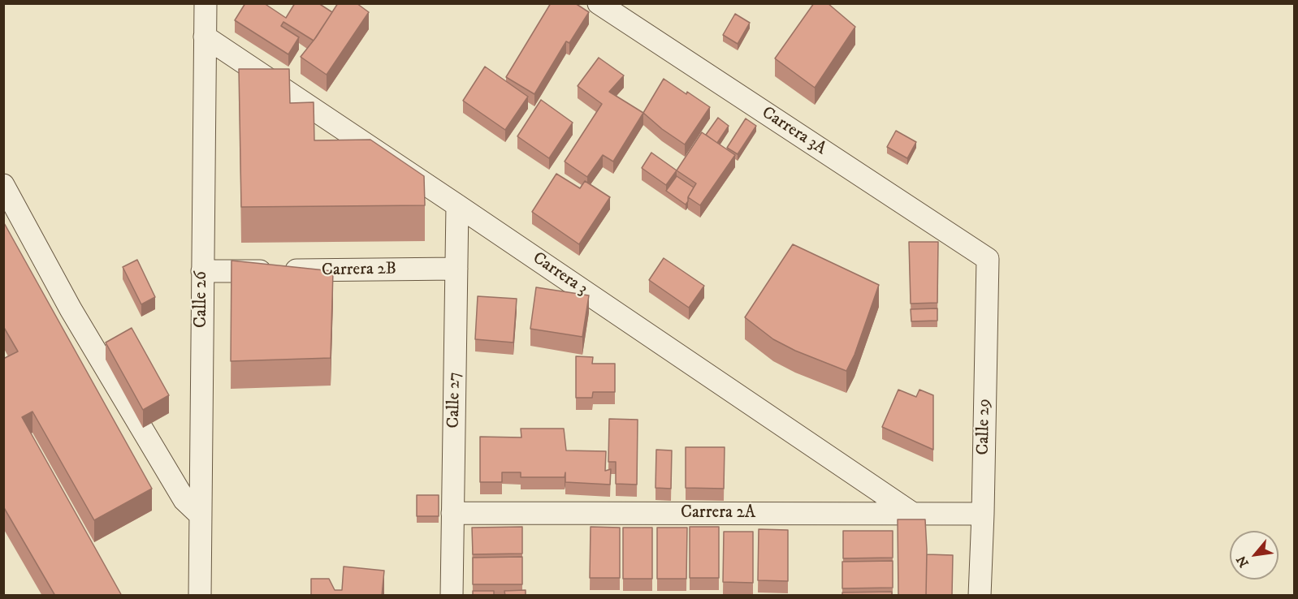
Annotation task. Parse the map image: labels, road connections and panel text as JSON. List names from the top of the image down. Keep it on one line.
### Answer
{"streets":{"street":["Carrera 3A","Carrera 2B","Carrera 3","Calle 26","Calle 27","Calle 29","Carrera 2A"]},"crossings":[["Carrera 3A","Calle 29"],["Carrera 2B","Calle 26"],["Carrera 2B","Calle 27"],["Carrera 3","Calle 26"],["Carrera 3","Calle 27"],["Carrera 3","Carrera 2A"],["Calle 27","Carrera 2A"],["Calle 29","Carrera 2A"]],"north":"bottom left"}
